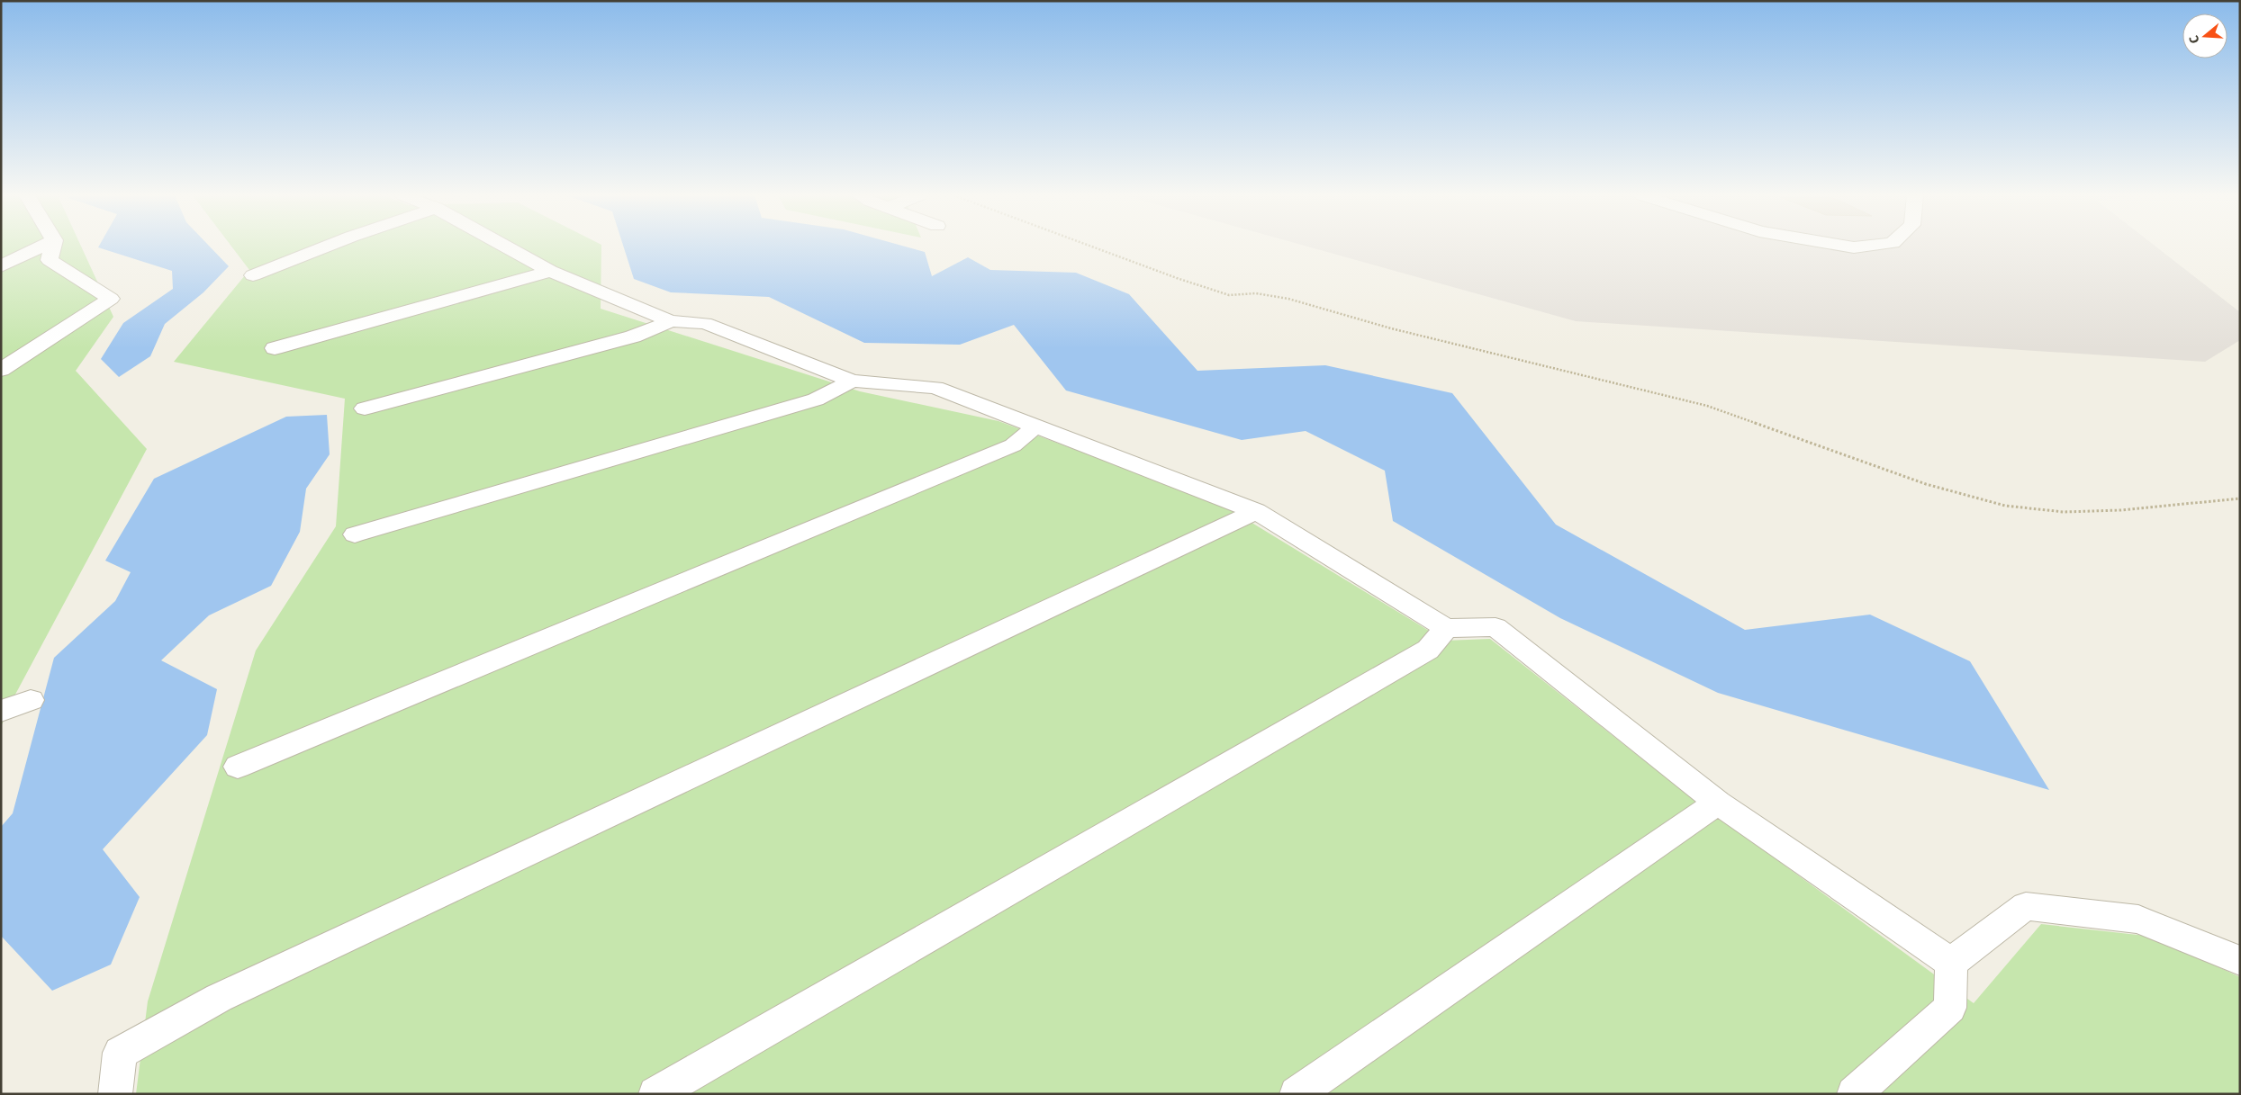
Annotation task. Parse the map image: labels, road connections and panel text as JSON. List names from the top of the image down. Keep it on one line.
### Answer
{"north":"left"}
